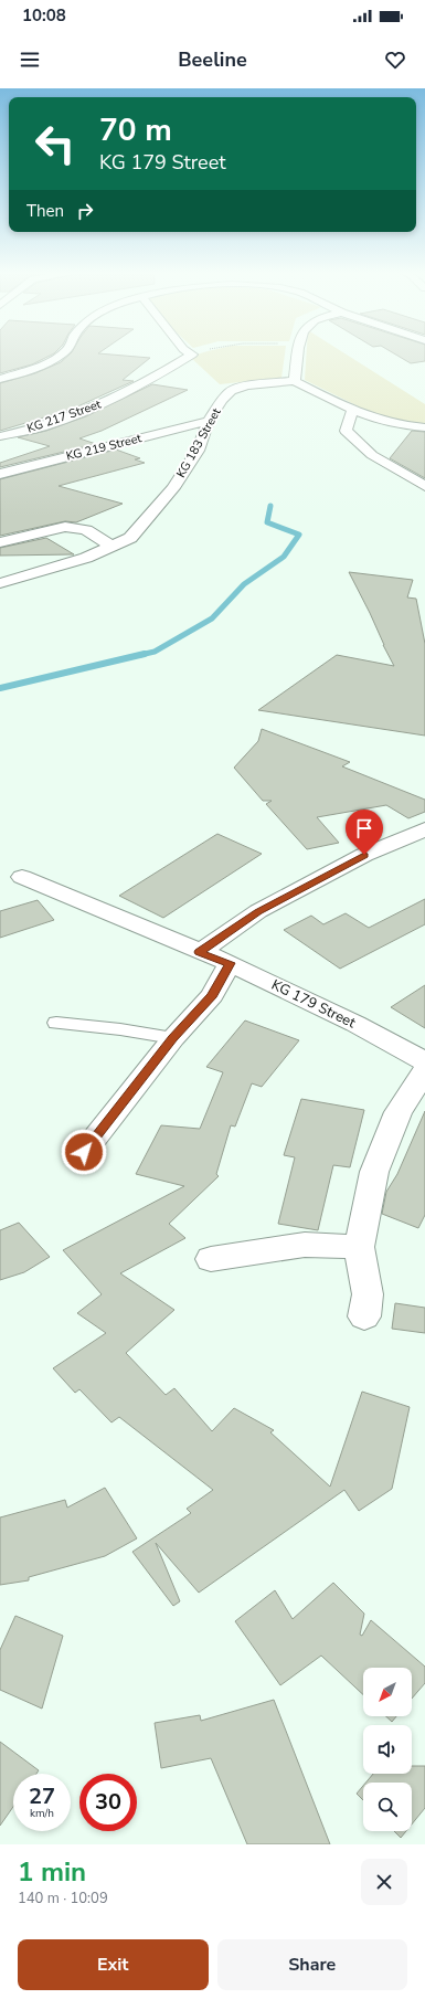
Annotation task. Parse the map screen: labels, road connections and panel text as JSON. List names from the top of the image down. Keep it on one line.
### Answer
{"streets":{"street":["KG 217 Street","KG 183 Street","KG 219 Street","KG 179 Street"]},"crossings":[["KG 183 Street","KG 219 Street"]],"north":"bottom left","page":{"status":"10:08","header":"Beeline","turn":["70 m","KG 179 Street"],"then":"Then","speed":"27 km/h","limit":"30","heading":["1 min","140 m · 10:09"],"buttons":["Exit","Share"]}}
